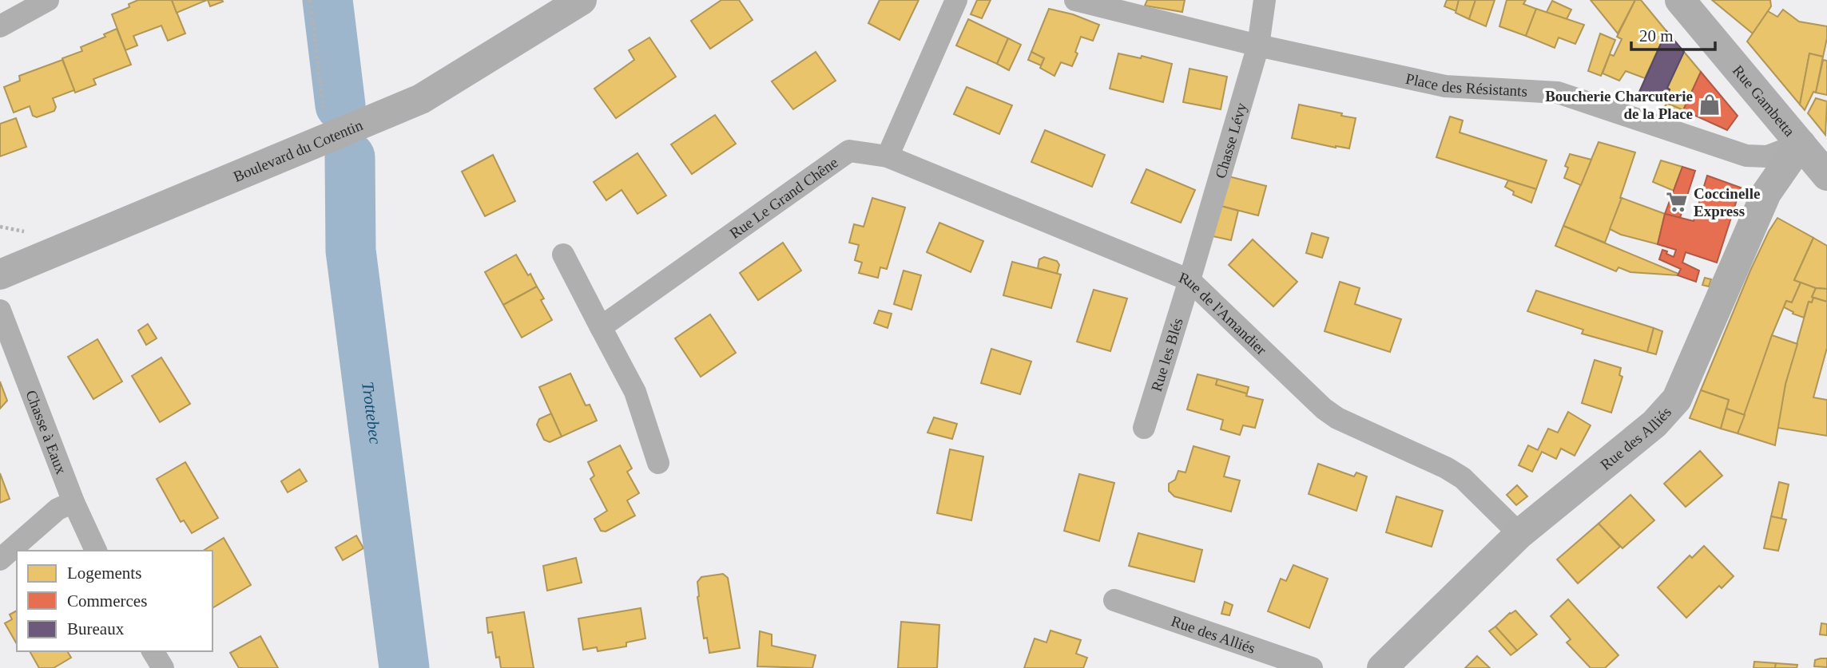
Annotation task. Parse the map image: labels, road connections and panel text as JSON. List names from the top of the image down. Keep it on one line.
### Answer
{"streets":{"main road":["Rue Gambetta","Boulevard du Cotentin","Rue des Alliés"],"street":["Place des Résistants","Chasse Lévy","Rue Le Grand Chêne","Rue de l'Amandier","Rue les Blés","Chasse à Eaux"]},"crossings":[["Place des Résistants","Rue Gambetta"],["Place des Résistants","Chasse Lévy"],["Place des Résistants","Rue des Alliés"],["Rue Gambetta","Rue des Alliés"],["Chasse Lévy","Rue de l'Amandier"],["Chasse Lévy","Rue les Blés"],["Rue Le Grand Chêne","Rue de l'Amandier"],["Rue de l'Amandier","Rue les Blés"],["Rue de l'Amandier","Rue des Alliés"]],"water":["Trottebec"],"places":{"shop":["Boucherie Charcuterie de la Place"],"supermarket":["Coccinelle Express"]},"legend":["Logements","Commerces","Bureaux"],"scale_bar":"20 m"}
